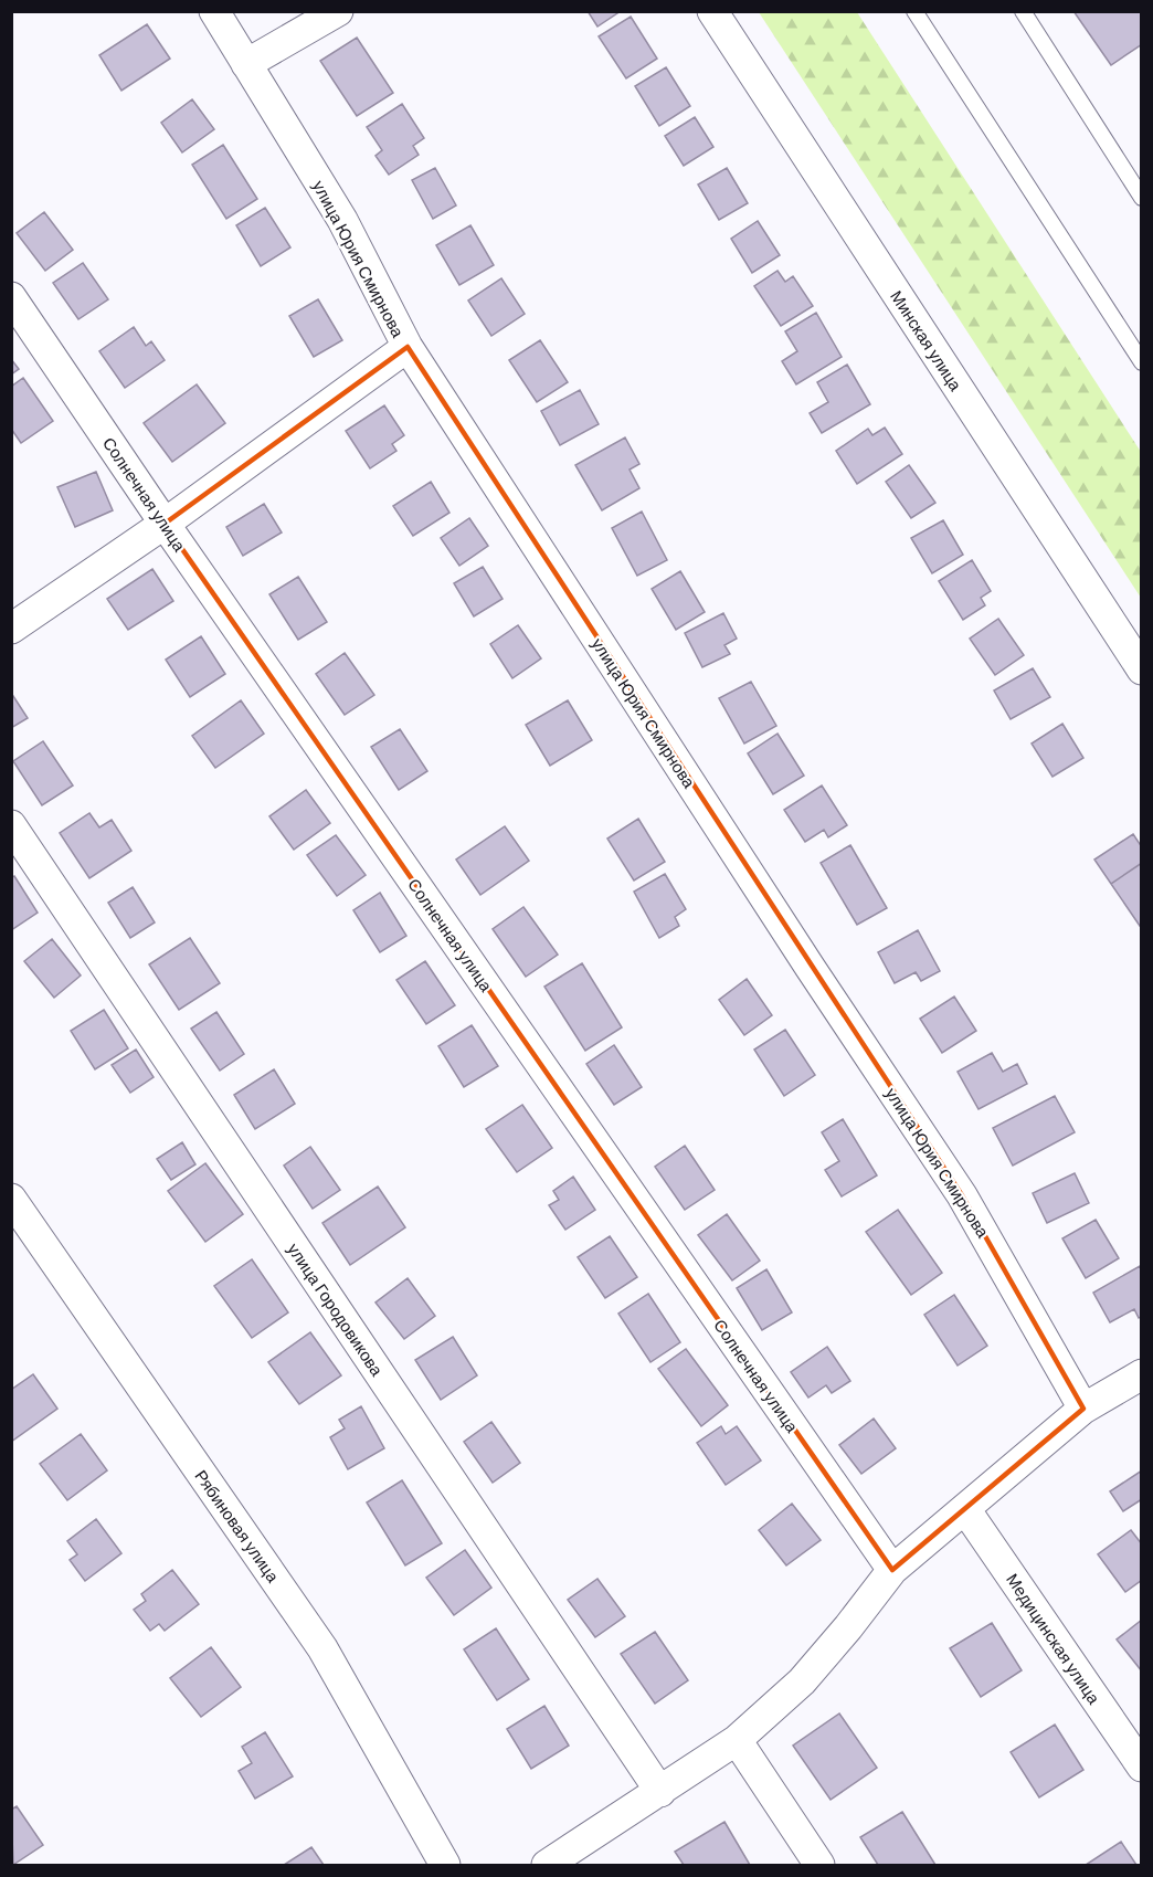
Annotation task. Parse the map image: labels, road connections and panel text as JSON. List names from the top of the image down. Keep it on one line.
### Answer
{"streets":{"street":["улица Юрия Смирнова","Минская улица","Солнечная улица","улица Городовикова","Рябиновая улица","Медицинская улица"]}}
